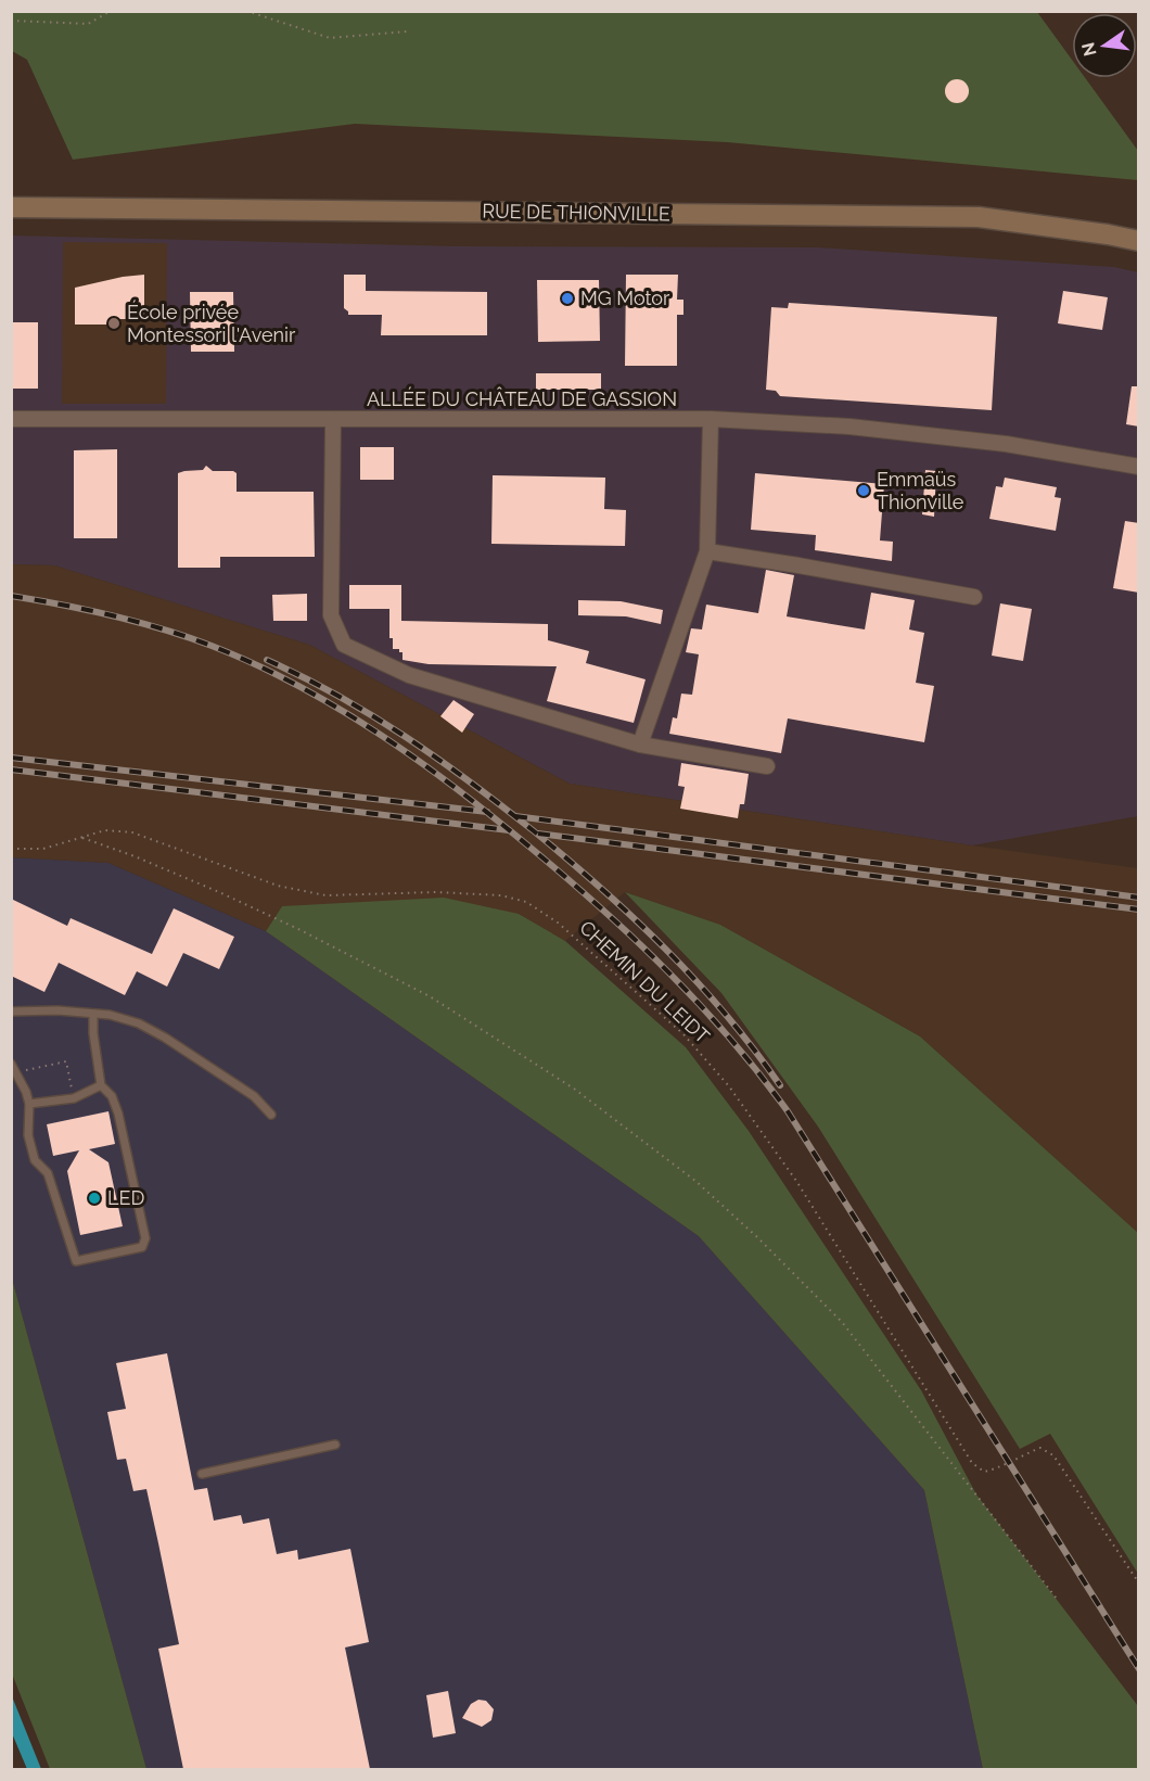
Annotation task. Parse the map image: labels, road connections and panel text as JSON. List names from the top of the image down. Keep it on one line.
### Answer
{"streets":{"main road":["RUE DE THIONVILLE"],"street":["ALLÉE DU CHÂTEAU DE GASSION"],"path":["CHEMIN DU LEIDT"]},"places":["MG Motor","École privée Montessori l'Avenir","Emmaüs Thionville","LED"],"north":"left"}
